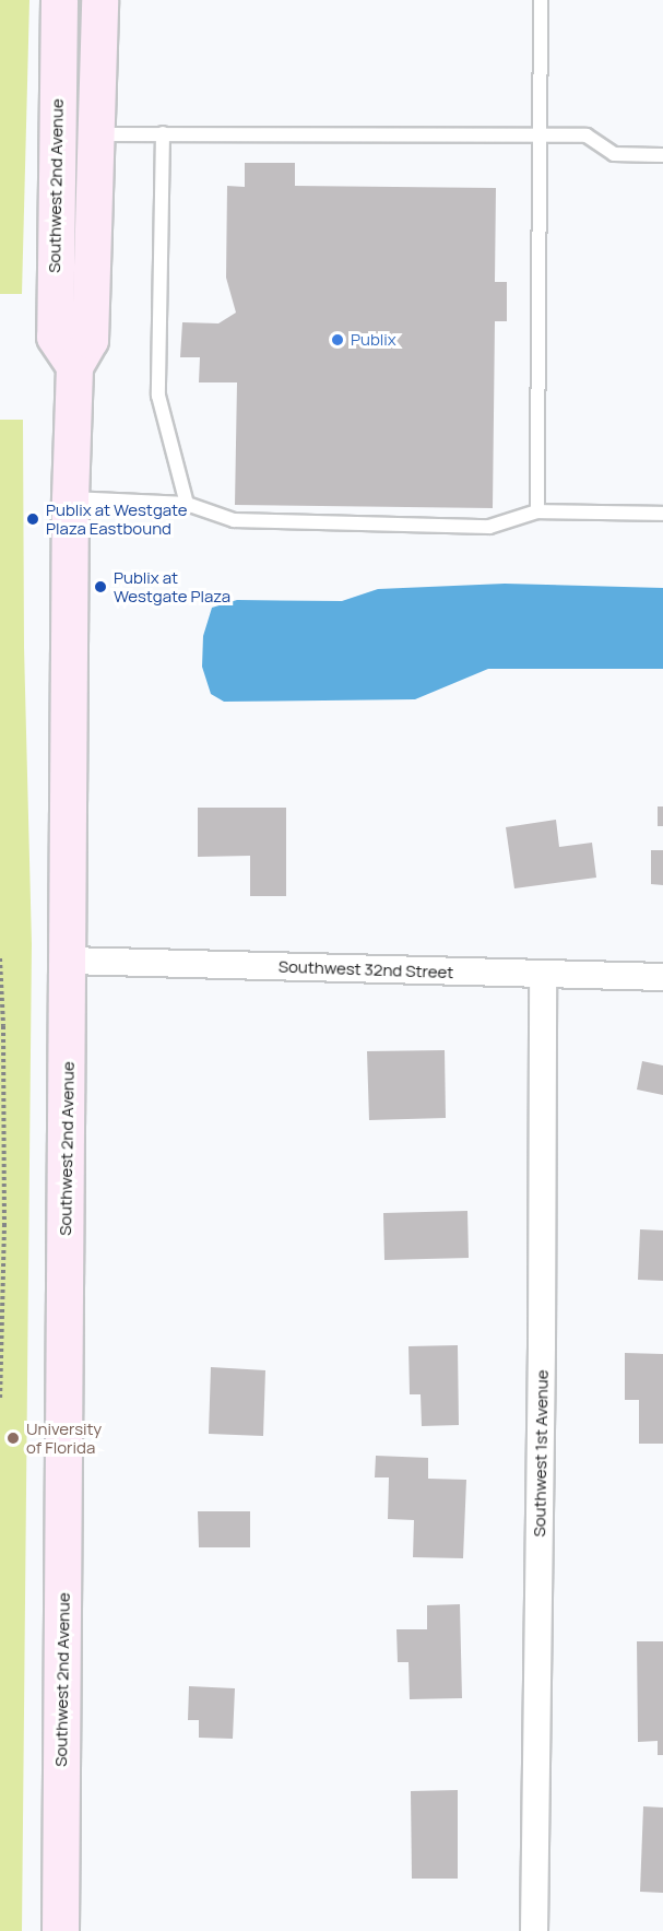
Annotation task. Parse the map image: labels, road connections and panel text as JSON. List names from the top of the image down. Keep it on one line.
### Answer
{"streets":{"main road":["Southwest 2nd Avenue"],"street":["Southwest 32nd Street","Southwest 1st Avenue"]},"crossings":[["Southwest 2nd Avenue","Southwest 32nd Street"],["Southwest 32nd Street","Southwest 1st Avenue"]],"places":["Publix","Publix at Westgate Plaza Eastbound","Publix at Westgate Plaza","University of Florida"]}
